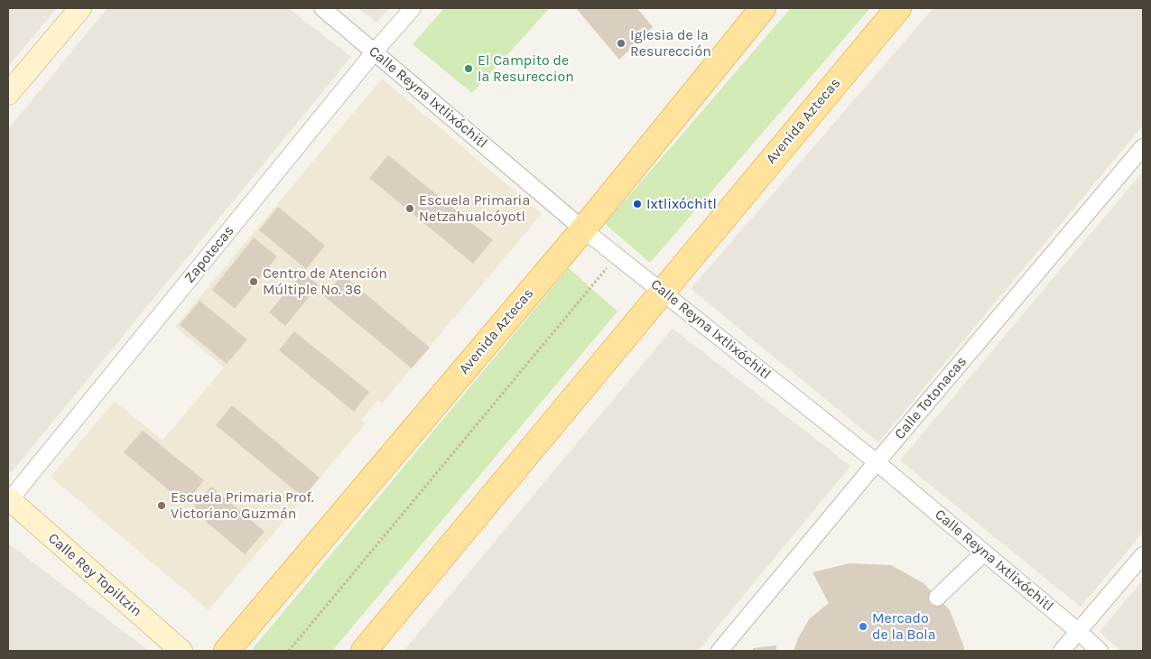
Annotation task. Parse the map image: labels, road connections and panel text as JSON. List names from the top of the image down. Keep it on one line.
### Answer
{"streets":{"main road":["Avenida Aztecas"],"street":["Calle Reyna Ixtlixóchitl","Zapotecas","Calle Totonacas","Calle Rey Topiltzin"]},"crossings":[["Calle Reyna Ixtlixóchitl","Avenida Aztecas"],["Calle Reyna Ixtlixóchitl","Zapotecas"],["Calle Reyna Ixtlixóchitl","Calle Totonacas"],["Zapotecas","Calle Rey Topiltzin"]],"places":["Iglesia de la Resurección","El Campito de la Resureccion","Ixtlixóchitl","Escuela Primaria Netzahualcóyotl","Centro de Atención Múltiple No. 36","Escuela Primaria Prof. Victoriano Guzmán","Mercado de la Bola"]}
